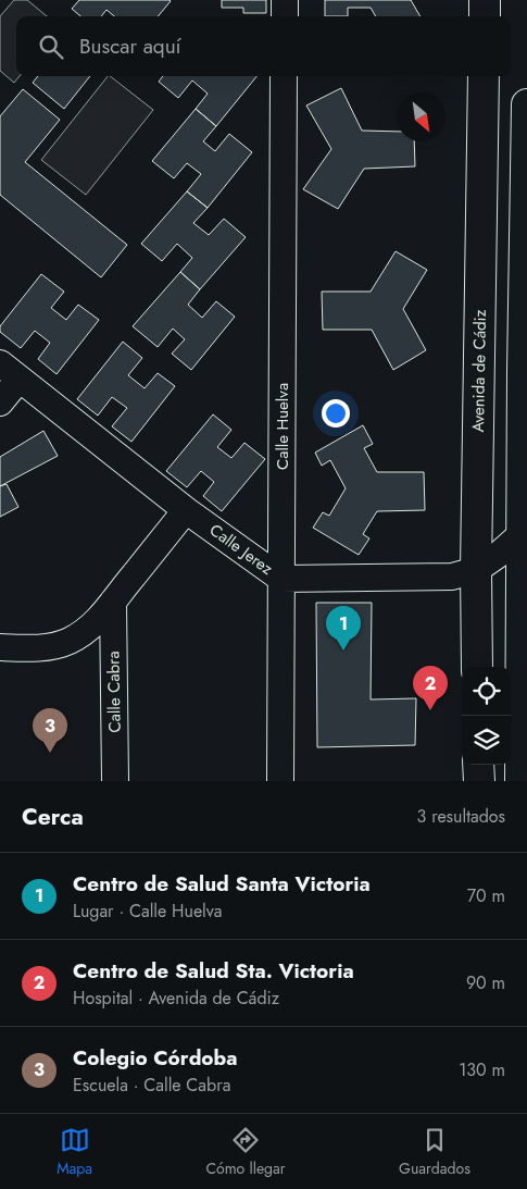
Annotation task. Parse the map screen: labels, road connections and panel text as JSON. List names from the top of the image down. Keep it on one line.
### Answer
{"streets":{"main road":["Avenida de Cádiz"],"street":["Calle Huelva","Calle Jerez","Calle Cabra"]},"crossings":[["Avenida de Cádiz","Calle Jerez"],["Calle Huelva","Calle Jerez"]],"north":"bottom right","page":{"search":"Buscar aquí","pins":["1","2","3"],"heading":["Cerca","3 resultados"],"list":[{"mark":"1","name":"Centro de Salud Santa Victoria","note":"Lugar · Calle Huelva","value":"70 m"},{"mark":"2","name":"Centro de Salud Sta. Victoria","note":"Hospital · Avenida de Cádiz","value":"90 m"},{"mark":"3","name":"Colegio Córdoba","note":"Escuela · Calle Cabra","value":"130 m"}],"nav":["Mapa","Cómo llegar","Guardados"]}}
